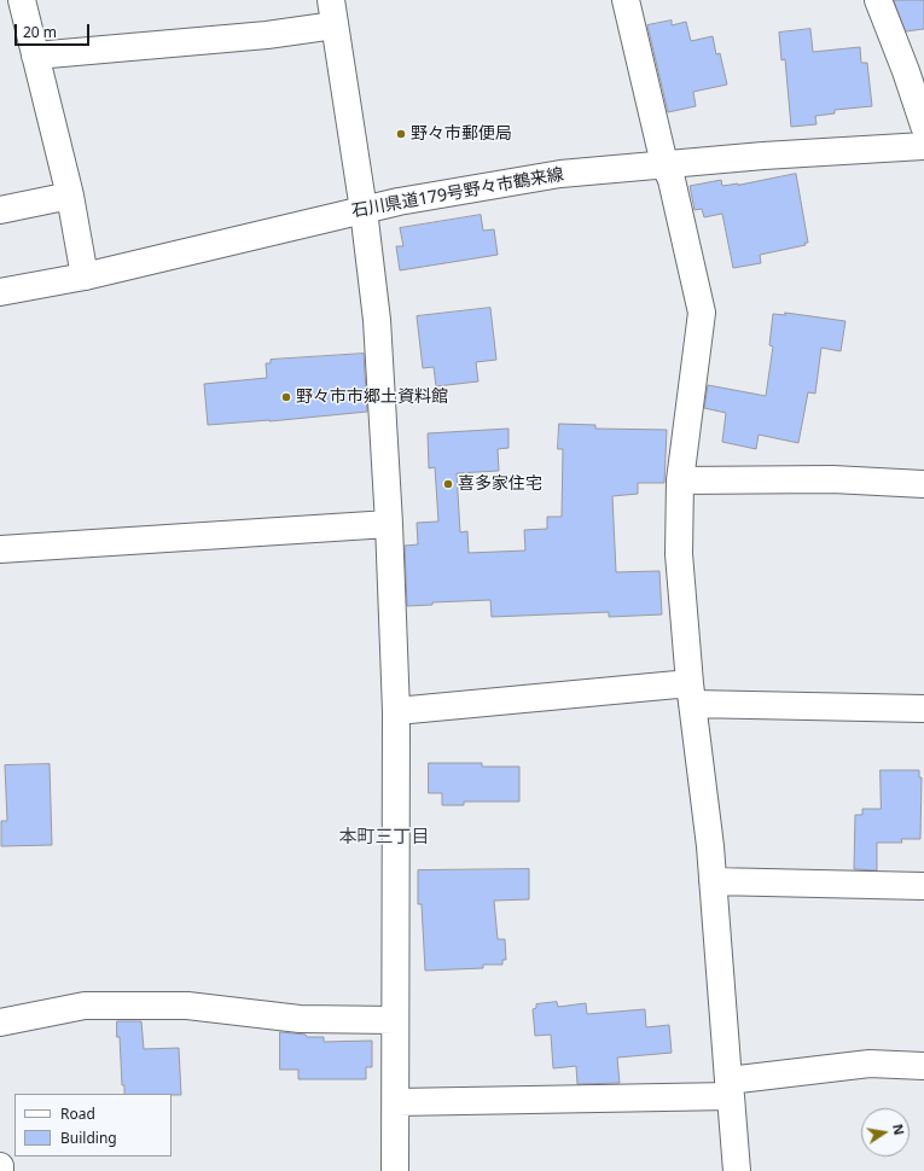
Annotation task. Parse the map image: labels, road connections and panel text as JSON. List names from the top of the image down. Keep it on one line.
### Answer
{"streets":{"street":["石川県道179号野々市鶴来線"]},"districts":["本町三丁目"],"places":["野々市郵便局","野々市市郷土資料館","喜多家住宅"],"legend":["Road","Building"],"scale_bar":"20 m","north":"right"}
